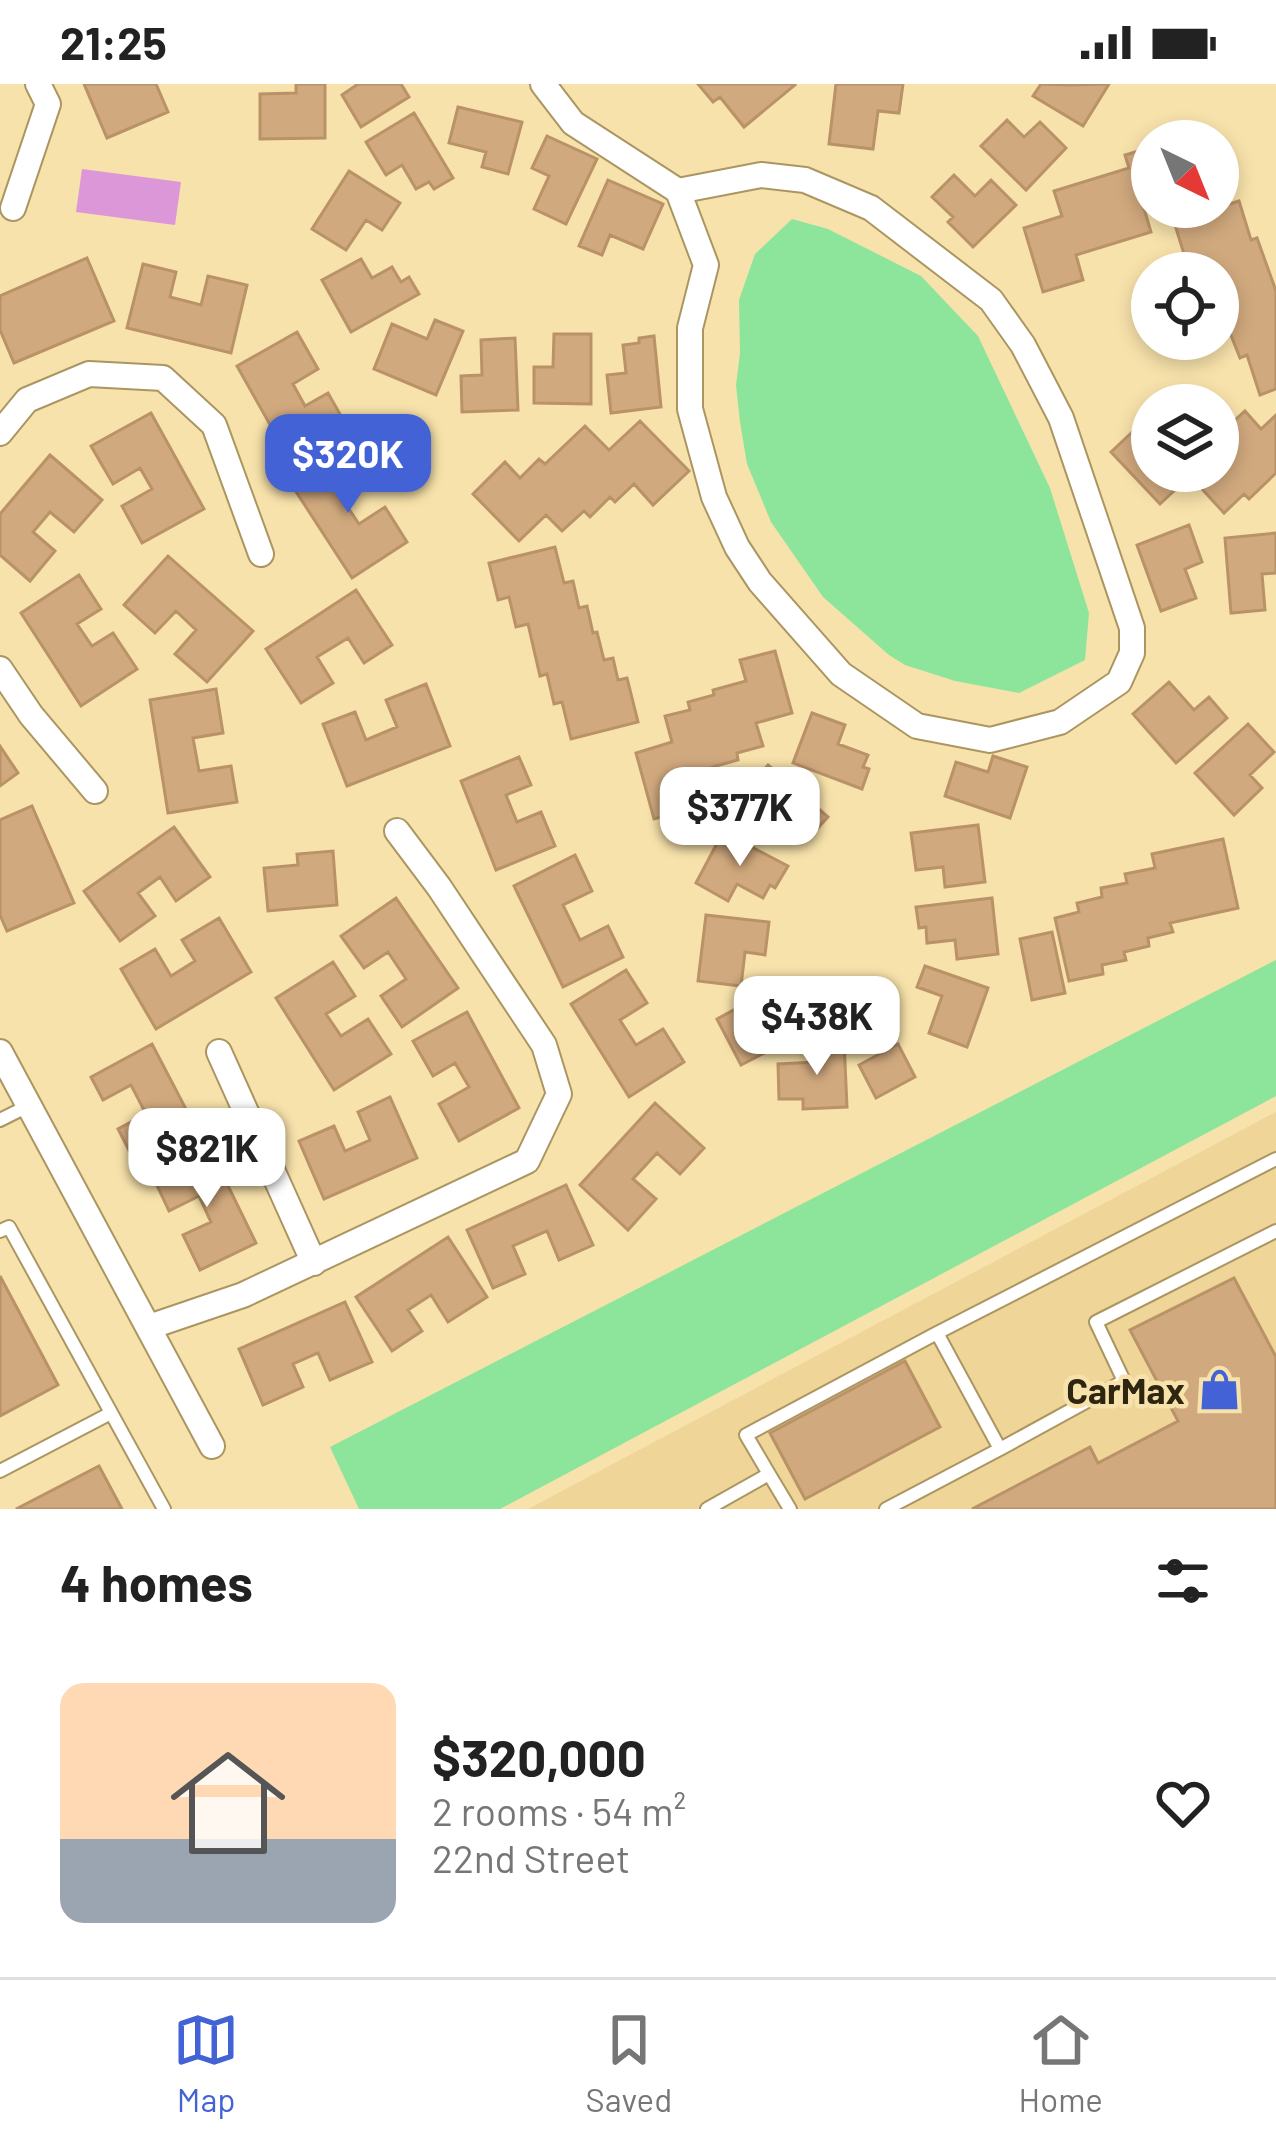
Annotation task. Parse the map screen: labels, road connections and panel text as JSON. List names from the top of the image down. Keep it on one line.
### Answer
{"places":{"shop":["CarMax"]},"north":"bottom right","page":{"status":"21:25","price":["$320K","$377K","$438K","$821K"],"heading":"4 homes","list":[{"name":"$320,000","note":"2 rooms · 54 m² · 22nd Street"}],"tabs":["Map","Saved","Home"]}}
